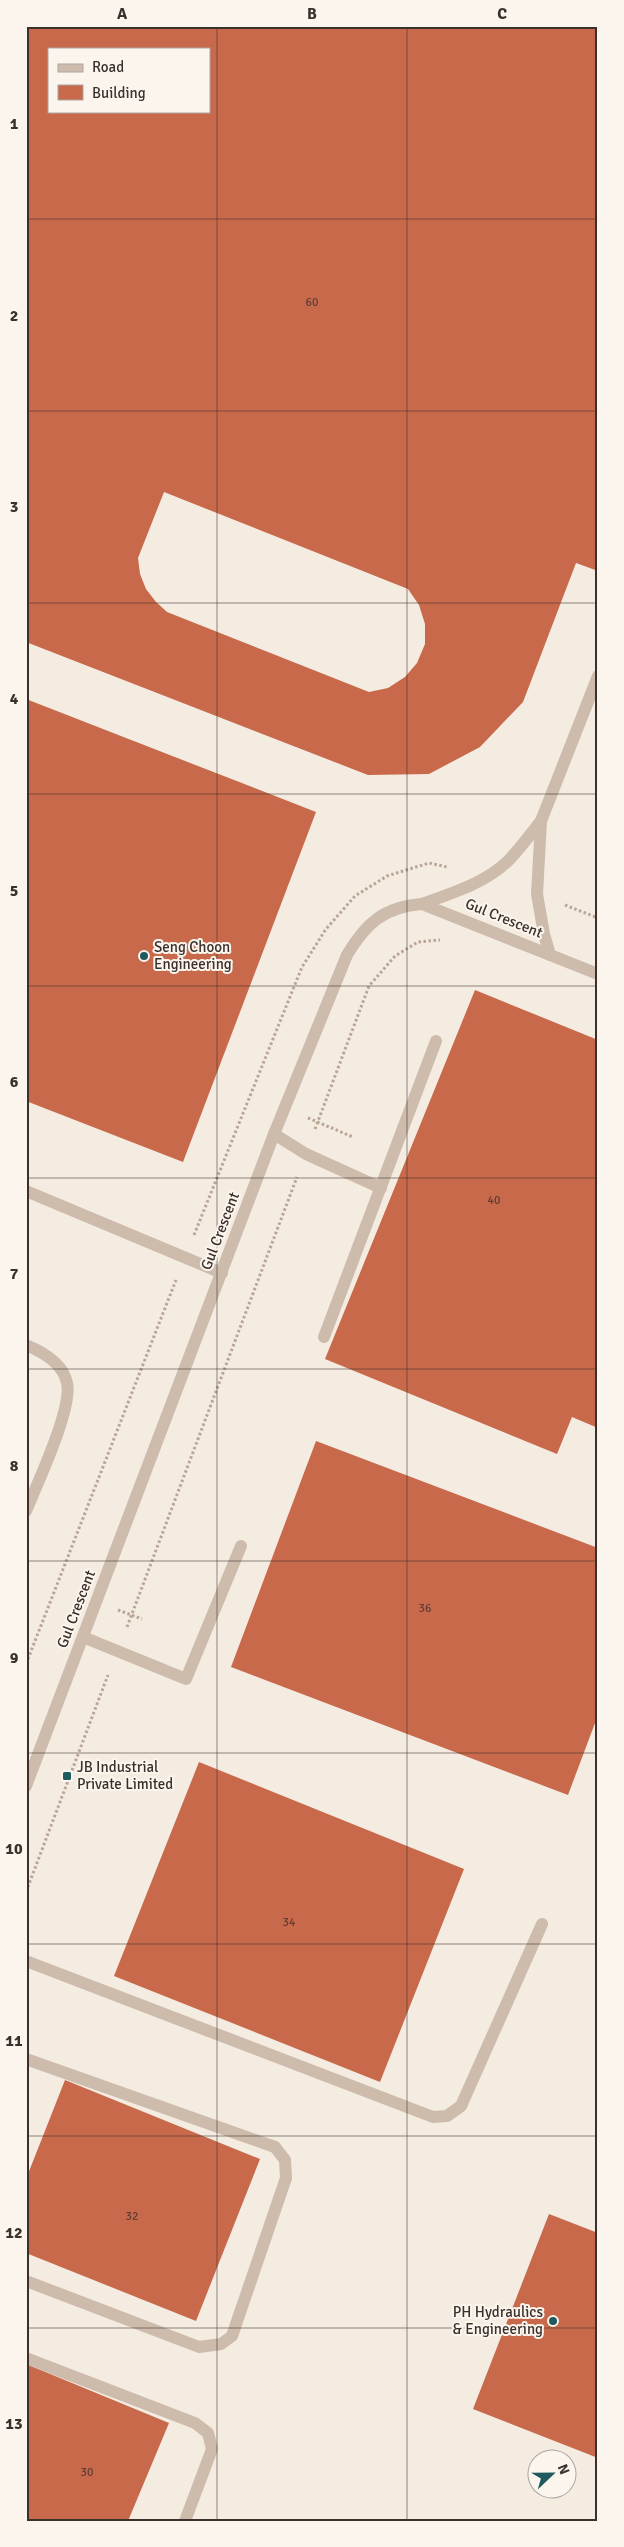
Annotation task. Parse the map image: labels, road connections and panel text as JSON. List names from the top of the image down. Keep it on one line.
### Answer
{"streets":{"street":["Gul Crescent"]},"places":{"other":["Seng Choon Engineering","PH Hydraulics & Engineering"],"transit":["JB Industrial Private Limited"]},"house_numbers":["60","40","36","34","32","30"],"legend":["Road","Building"],"north":"right","grid":{"columns":["A","B","C"],"rows":["1","2","3","4","5","6","7","8","9","10","11","12","13"]}}
